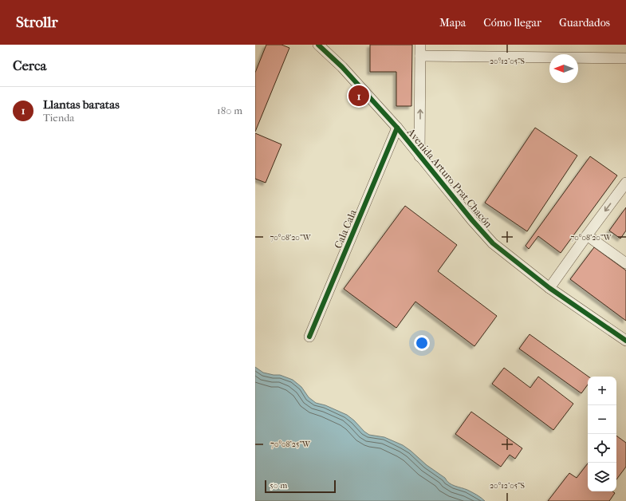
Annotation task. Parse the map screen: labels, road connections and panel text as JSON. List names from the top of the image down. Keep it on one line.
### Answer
{"streets":{"street":["Avenida Arturo Prat Chacón","Cala Cala"]},"crossings":[["Avenida Arturo Prat Chacón","Cala Cala"]],"scale_bar":"50 m","north":"left","page":{"header":"Strollr","nav":["Mapa","Cómo llegar","Guardados"],"heading":"Cerca","pins":"1","list":[{"mark":"1","name":"Llantas baratas","note":"Tienda","value":"180 m"}],"map_buttons":["+","−"],"scale":"50 m"},"coordinates":["20°12'05\"S","70°08'20\"W","70°08'25\"W"]}
